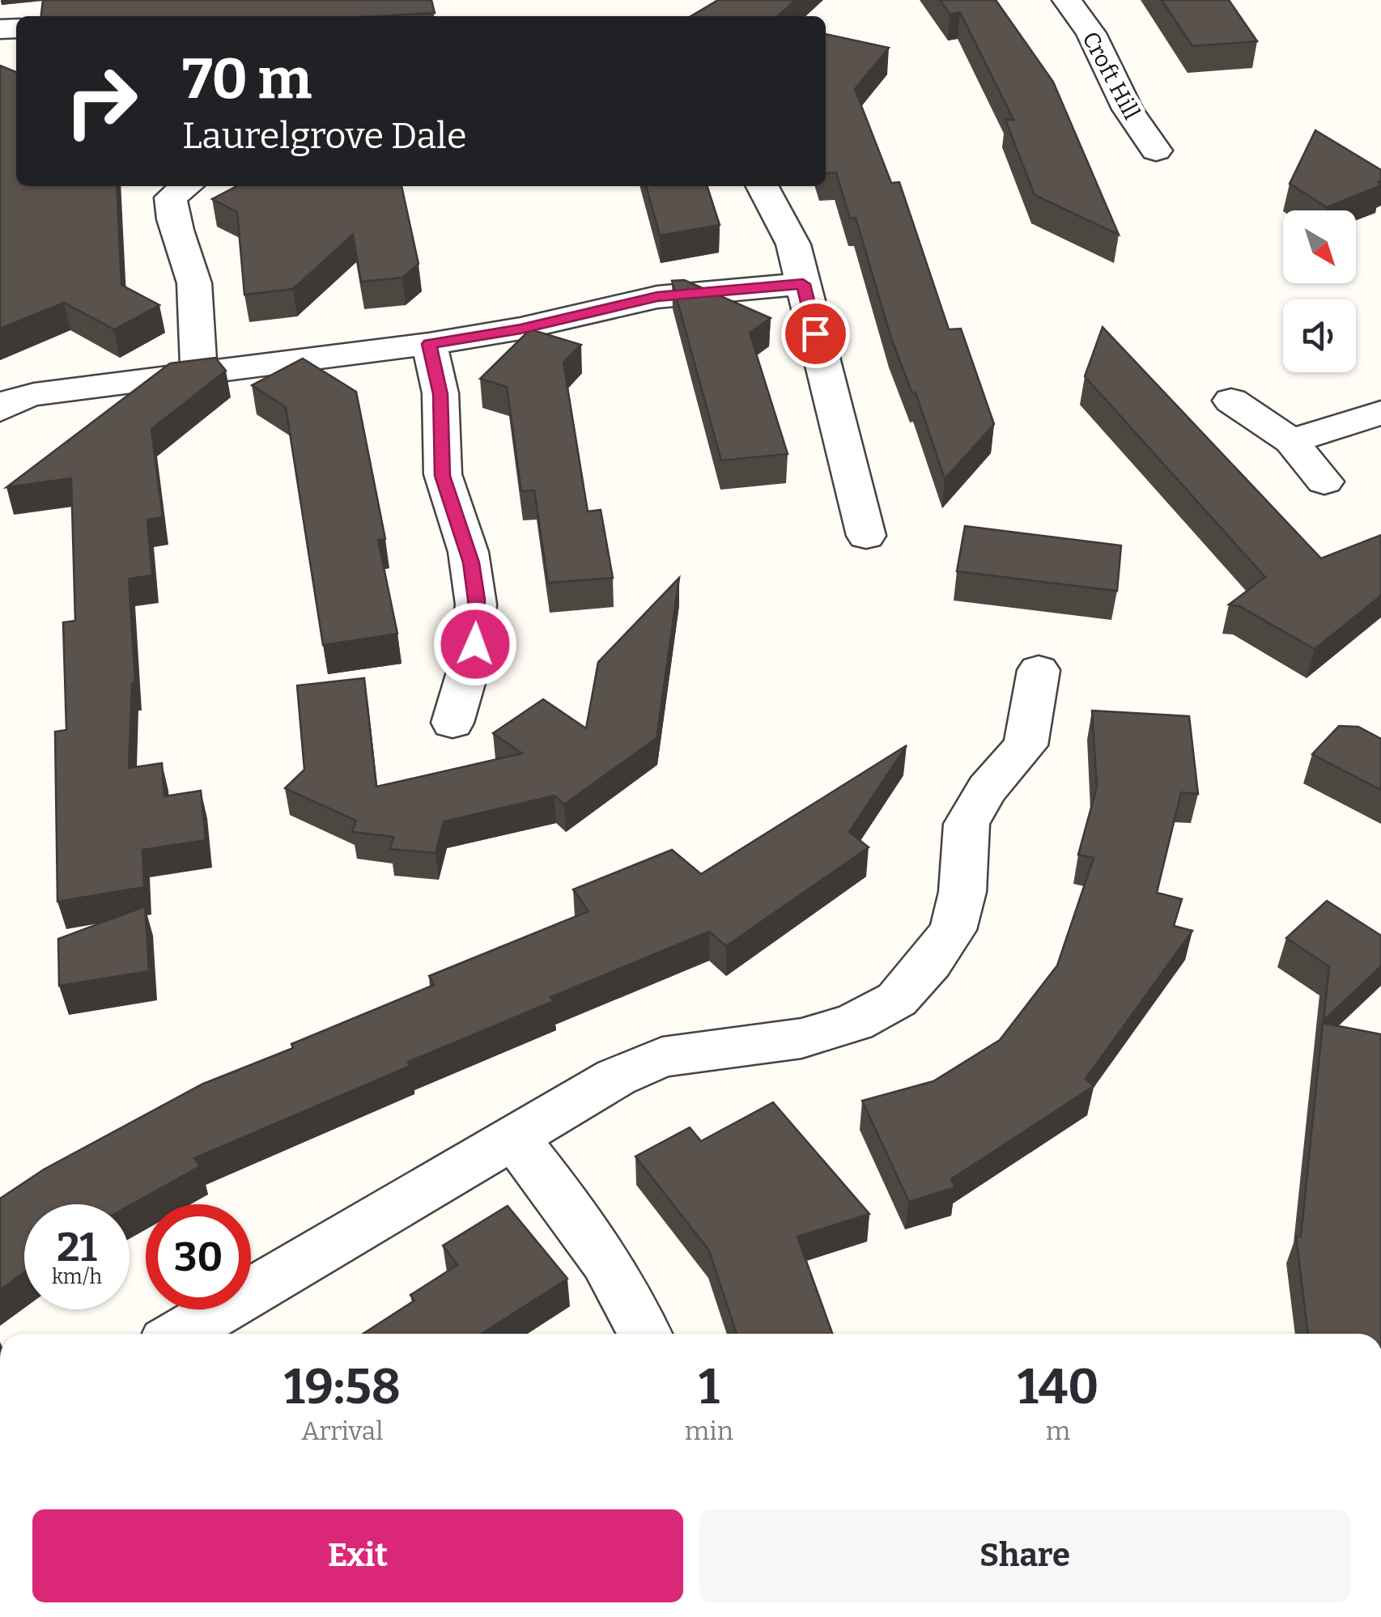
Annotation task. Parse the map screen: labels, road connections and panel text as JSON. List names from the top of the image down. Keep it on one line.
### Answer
{"streets":{"street":["Croft Hill"]},"north":"bottom right","page":{"turn":["70 m","Laurelgrove Dale"],"speed":"21 km/h","limit":"30","eta":["19:58","Arrival","1","min","140","m"],"buttons":["Exit","Share"]}}
